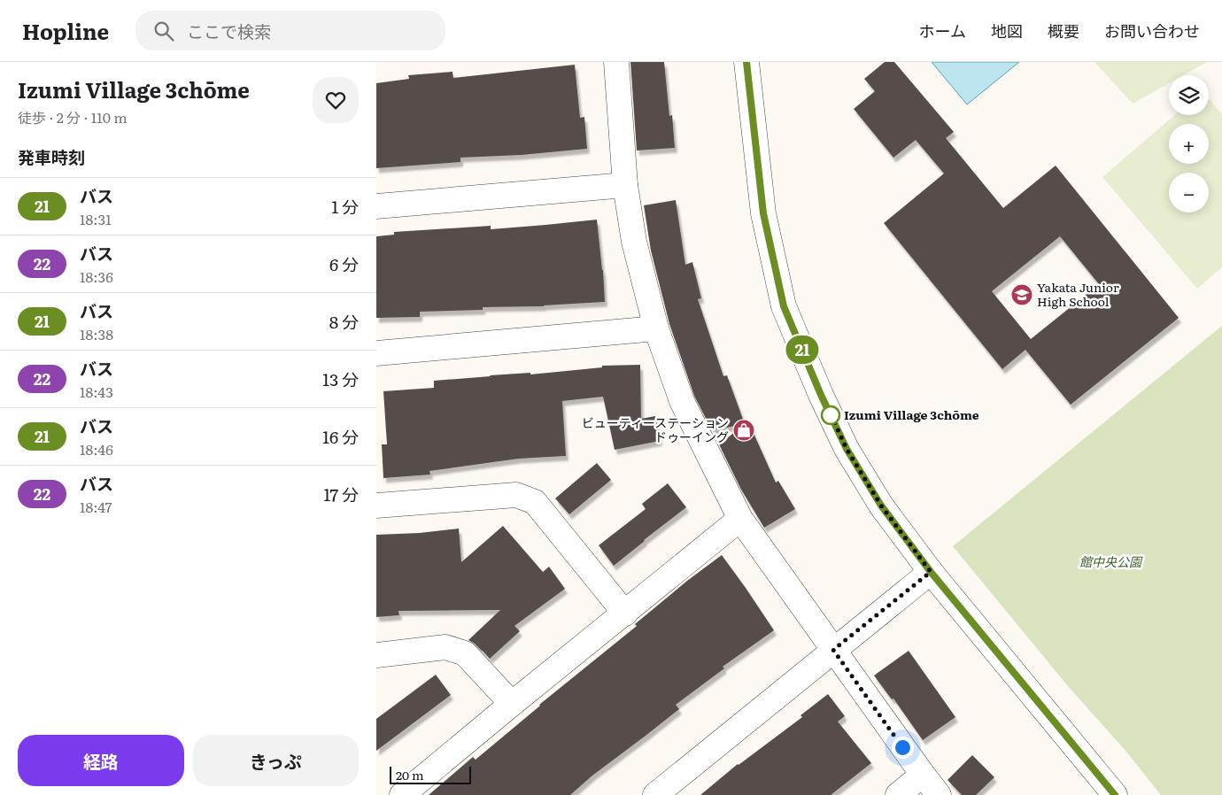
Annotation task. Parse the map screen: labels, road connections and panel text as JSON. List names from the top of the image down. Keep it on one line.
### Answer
{"parks":["館中央公園"],"places":{"school or university":["Yakata Junior High School"],"other":["Izumi Village 3chōme"],"shop":["ビューティーステーション ドゥーイング"]},"lines":["bus line 21"],"scale_bar":"20 m","page":{"header":"Hopline","search":"ここで検索","nav":["ホーム","地図","概要","お問い合わせ"],"heading":[["Izumi Village 3chōme","徒歩 · 2 分 · 110 m"],"発車時刻"],"on_map":"21","map_buttons":["+","−"],"list":[{"mark":"21","name":"バス","note":"18:31","value":"1 分"},{"mark":"22","name":"バス","note":"18:36","value":"6 分"},{"mark":"21","name":"バス","note":"18:38","value":"8 分"},{"mark":"22","name":"バス","note":"18:43","value":"13 分"},{"mark":"21","name":"バス","note":"18:46","value":"16 分"},{"mark":"22","name":"バス","note":"18:47","value":"17 分"}],"buttons":["経路","きっぷ"],"scale":"20 m"}}
